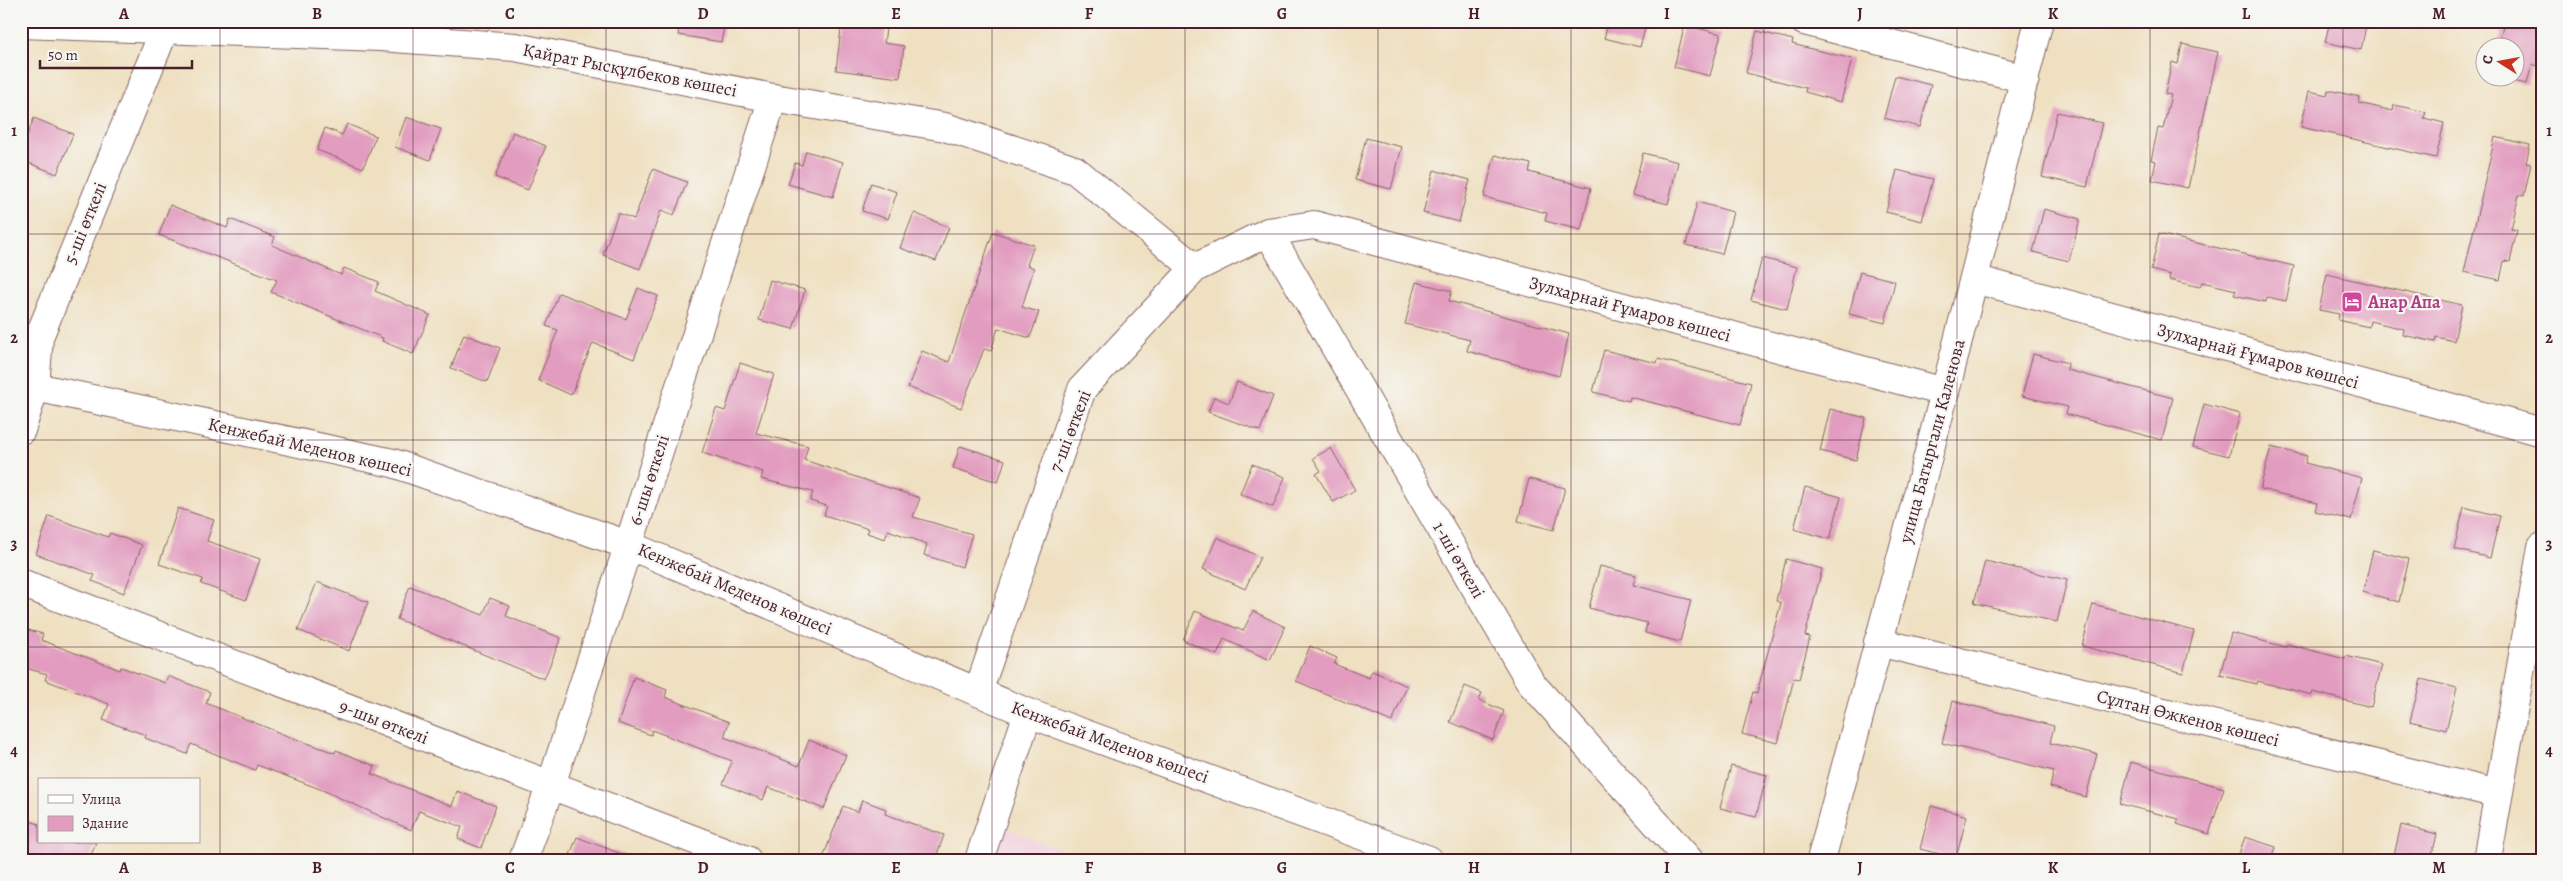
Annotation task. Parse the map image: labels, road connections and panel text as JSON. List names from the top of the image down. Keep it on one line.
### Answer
{"streets":{"street":["Қайрат Рысқұлбеков көшесі","5-ші өткелі","Зулхарнай Ғұмаров көшесі","7-ші өткелі","улица Батыргали Каленова","Кенжебай Меденов көшесі","6-шы өткелі","1-ші өткелі","Сұлтан Өжкенов көшесі","9-шы өткелі"]},"crossings":[["Қайрат Рысқұлбеков көшесі","5-ші өткелі"],["Қайрат Рысқұлбеков көшесі","7-ші өткелі"],["Қайрат Рысқұлбеков көшесі","6-шы өткелі"],["5-ші өткелі","Кенжебай Меденов көшесі"],["Зулхарнай Ғұмаров көшесі","7-ші өткелі"],["Зулхарнай Ғұмаров көшесі","улица Батыргали Каленова"],["7-ші өткелі","Кенжебай Меденов көшесі"],["7-ші өткелі","1-ші өткелі"],["улица Батыргали Каленова","Сұлтан Өжкенов көшесі"],["Кенжебай Меденов көшесі","6-шы өткелі"],["6-шы өткелі","9-шы өткелі"]],"places":{"hotel":["Анар Апа"]},"legend":["Улица","Здание"],"scale_bar":"50 m","north":"left","grid":{"columns":["A","B","C","D","E","F","G","H","I","J","K","L","M"],"rows":["1","2","3","4"]}}
